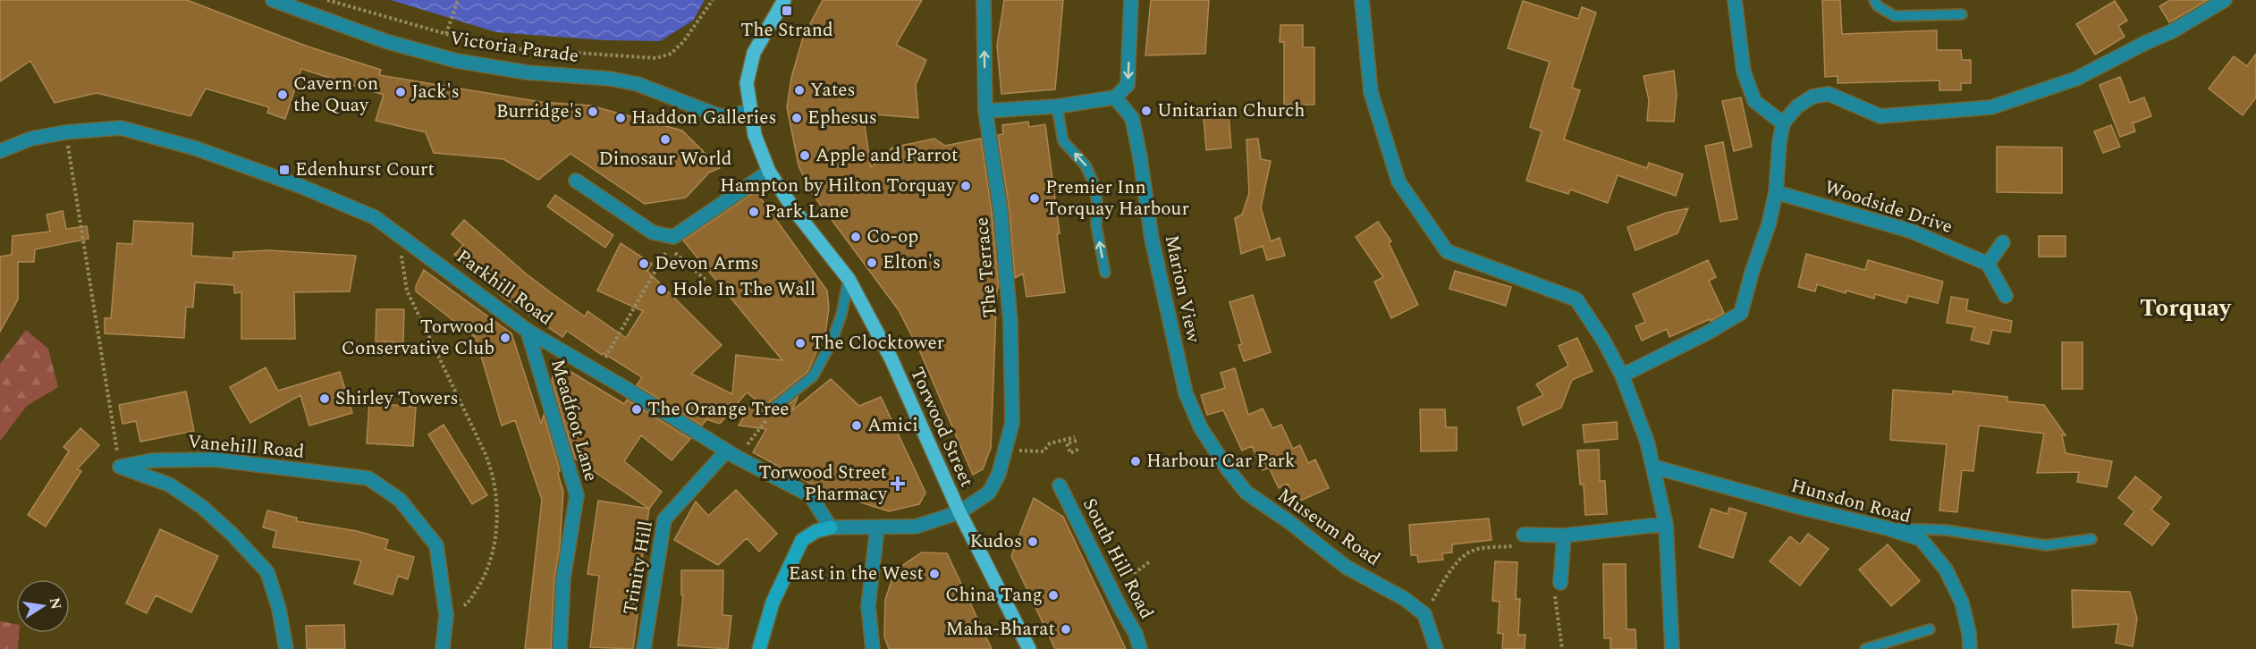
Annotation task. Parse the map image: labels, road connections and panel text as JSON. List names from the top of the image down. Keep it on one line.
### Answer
{"streets":{"main road":["Torwood Street"],"street":["Victoria Parade","Woodside Drive","The Terrace","Parkhill Road","Marion View","Meadfoot Lane","Vanehill Road","Hunsdon Road","Museum Road","South Hill Road","Trinity Hill"]},"crossings":[["Victoria Parade","Torwood Street"],["The Terrace","Torwood Street"],["Parkhill Road","Meadfoot Lane"],["Parkhill Road","Trinity Hill"],["Marion View","Museum Road"]],"districts":["Torquay"],"places":{"transit":["The Strand","Edenhurst Court"],"other":["Yates","Jack's","Cavern on the Quay","Unitarian Church","Burridge's","Haddon Galleries","Ephesus","Dinosaur World","Apple and Parrot","Hampton by Hilton Torquay","Premier Inn Torquay Harbour","Park Lane","Co-op","Elton's","Devon Arms","Hole In The Wall","Torwood Conservative Club","The Clocktower","Shirley Towers","The Orange Tree","Amici","Harbour Car Park","Kudos","East in the West","China Tang","Maha-Bharat"],"health":["Torwood Street Pharmacy"]},"north":"right"}
